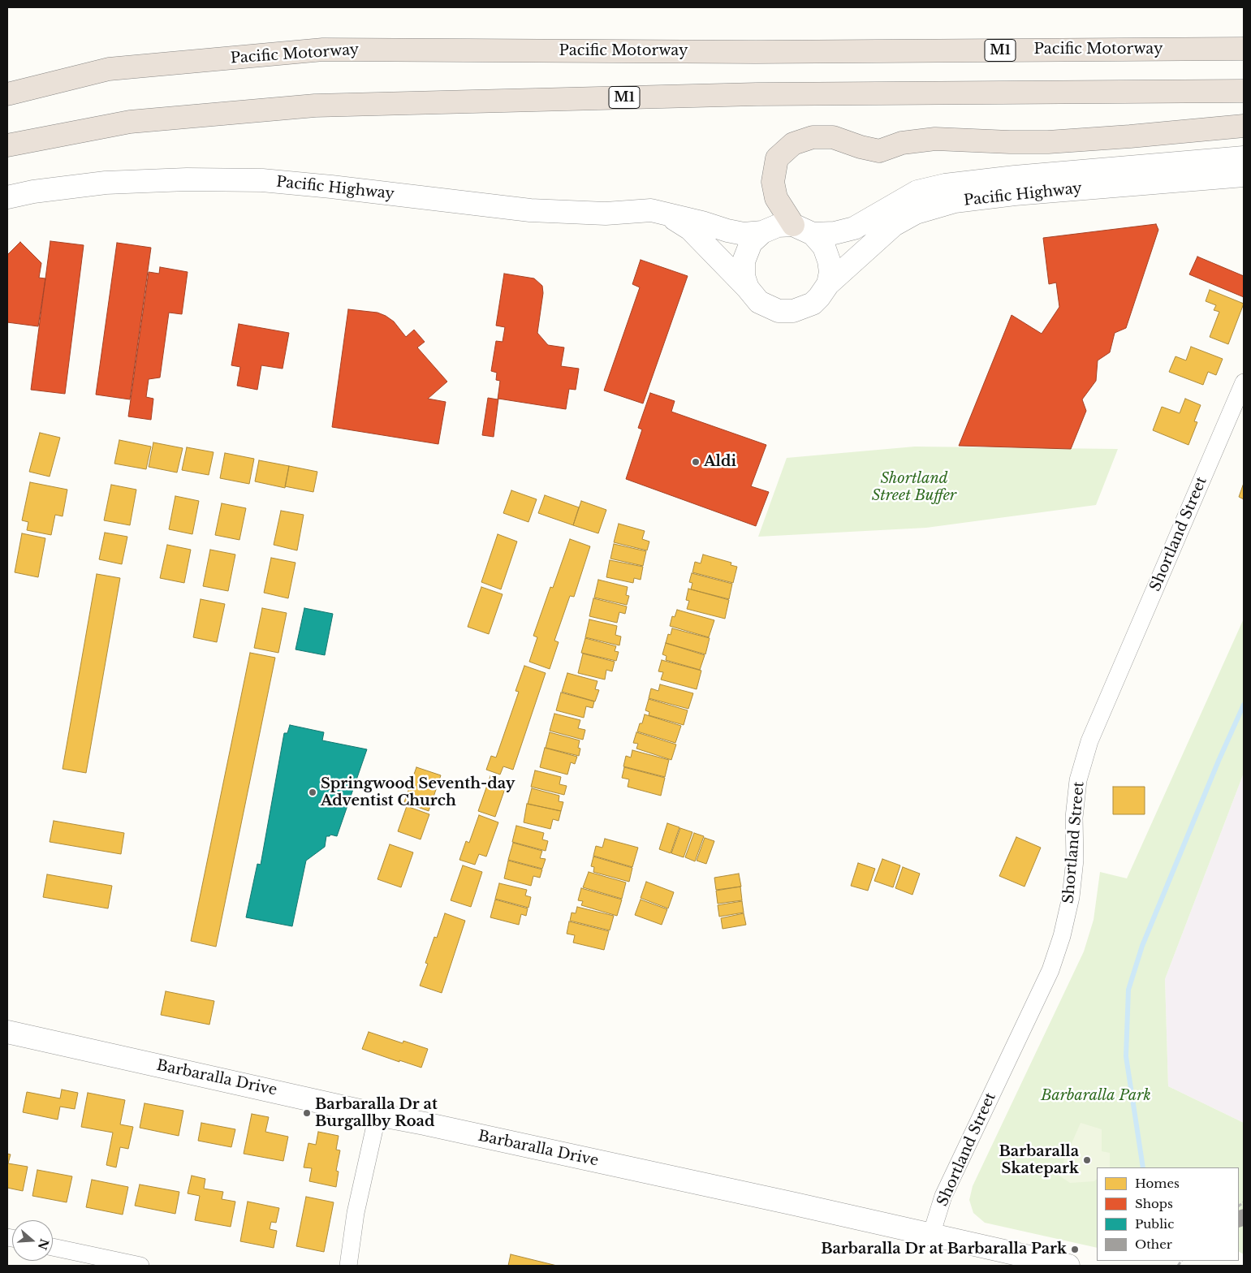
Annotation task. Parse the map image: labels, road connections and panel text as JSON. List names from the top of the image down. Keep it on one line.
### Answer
{"streets":{"highway":["Pacific Motorway","M1"],"street":["Pacific Highway","Shortland Street","Barbaralla Drive"]},"crossings":[["Shortland Street","Barbaralla Drive"]],"parks":["Shortland Street Buffer","Barbaralla Park"],"places":["Aldi","Springwood Seventh-day Adventist Church","Barbaralla Dr at Burgallby Road","Barbaralla Skatepark","Barbaralla Dr at Barbaralla Park"],"legend":["Homes","Shops","Public","Other"],"north":"right"}
